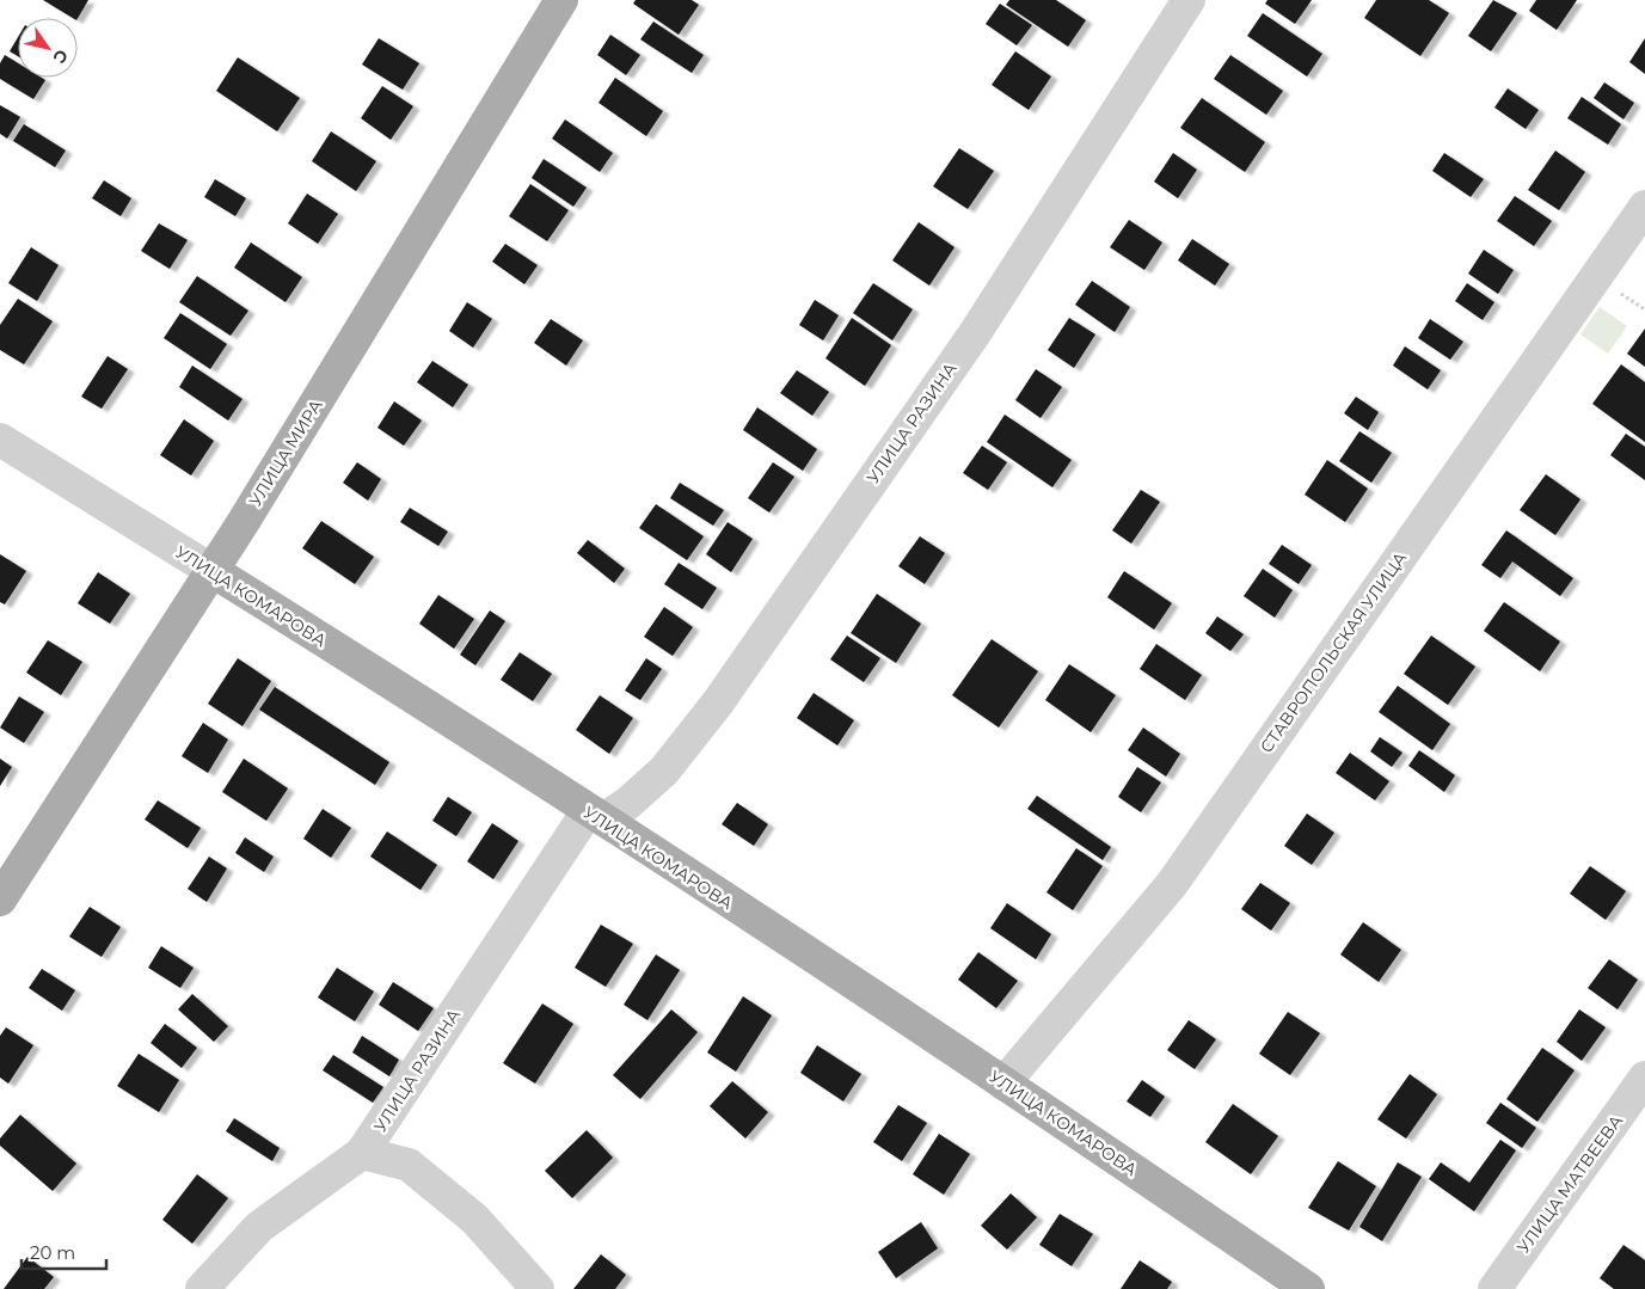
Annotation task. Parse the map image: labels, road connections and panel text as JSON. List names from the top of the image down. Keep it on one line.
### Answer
{"streets":{"main road":["УЛИЦА МИРА","УЛИЦА КОМАРОВА"],"street":["УЛИЦА РАЗИНА","СТАВРОПОЛЬСКАЯ УЛИЦА","УЛИЦА МАТВЕЕВА"]},"crossings":[["УЛИЦА РАЗИНА","УЛИЦА КОМАРОВА"],["УЛИЦА МИРА","УЛИЦА КОМАРОВА"],["УЛИЦА КОМАРОВА","СТАВРОПОЛЬСКАЯ УЛИЦА"]],"scale_bar":"20 m","north":"bottom right"}
